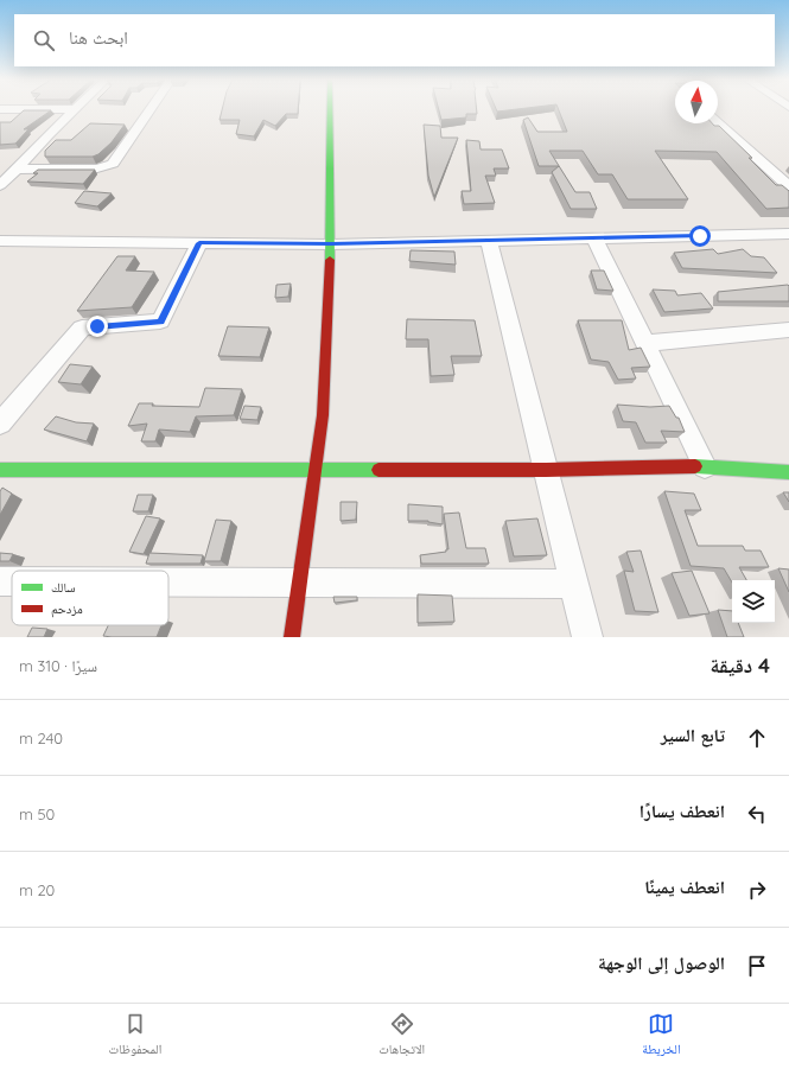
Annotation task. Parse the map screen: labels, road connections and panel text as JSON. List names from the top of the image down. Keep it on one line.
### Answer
{"legend":["سالك","مزدحم"],"north":"top","page":{"search":"ابحث هنا","heading":["4 دقيقة","سيرًا · 310 m"],"list":[["تابع السير","240 m"],["انعطف يسارًا","50 m"],["انعطف يمينًا","20 m"],"الوصول إلى الوجهة"],"nav":["الخريطة","الاتجاهات","المحفوظات"]}}
